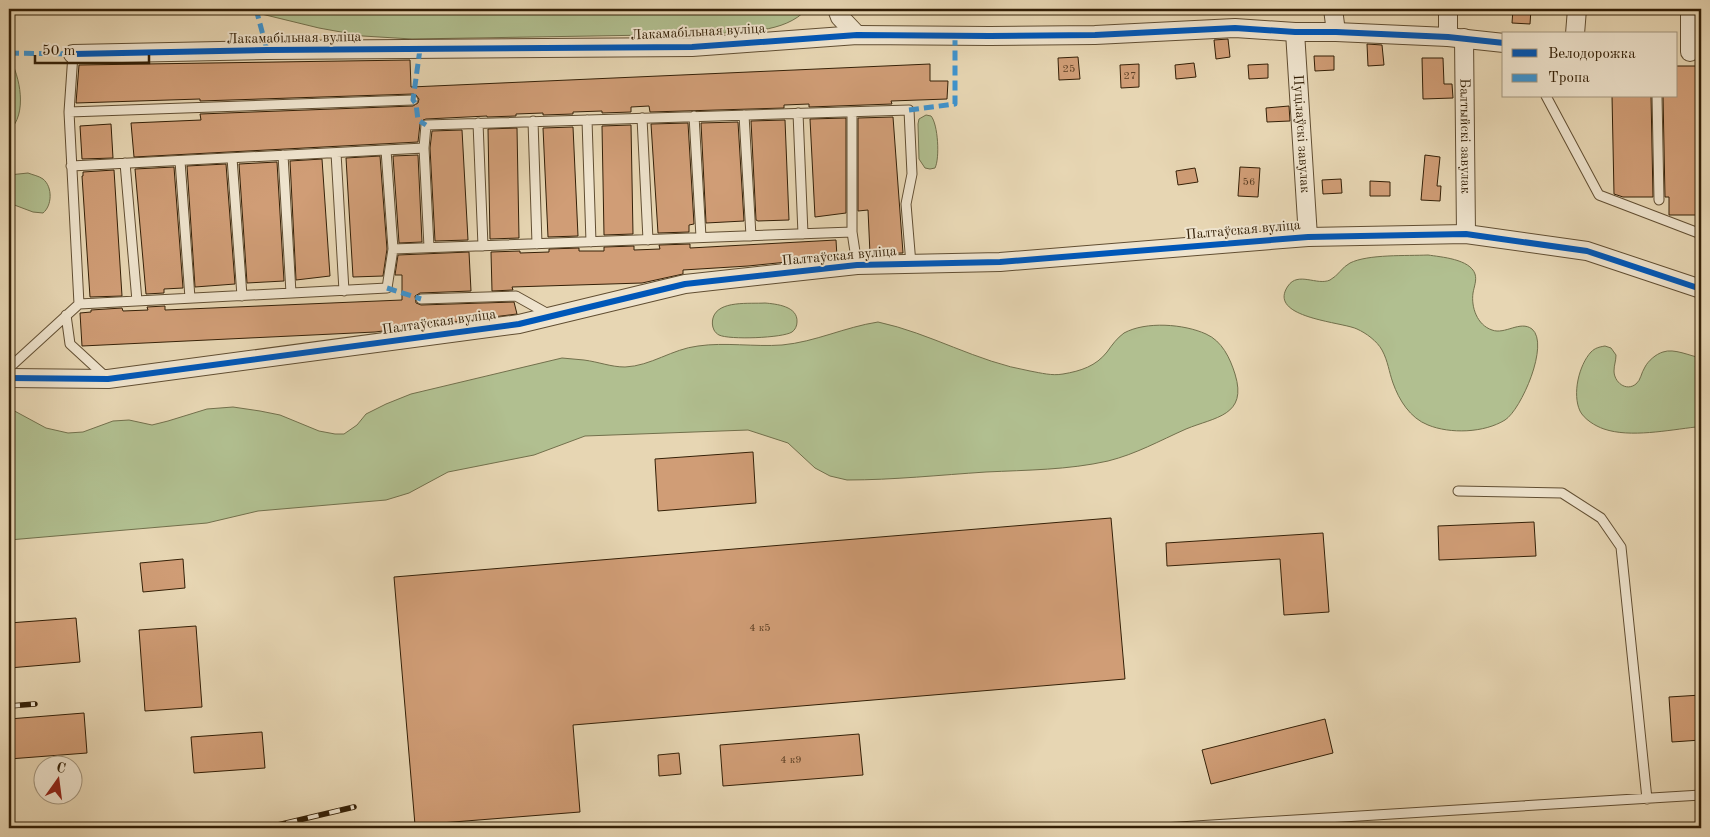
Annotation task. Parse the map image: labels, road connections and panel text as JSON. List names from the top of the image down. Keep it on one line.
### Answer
{"streets":{"street":["Лакамабільная вуліца","Пуцілаўскі завулак","Балтыйскі завулак","Палтаўская вуліца"]},"crossings":[["Лакамабільная вуліца","Пуцілаўскі завулак"],["Лакамабільная вуліца","Балтыйскі завулак"],["Пуцілаўскі завулак","Палтаўская вуліца"],["Балтыйскі завулак","Палтаўская вуліца"]],"house_numbers":["25","27","56","4 к5","4 к9"],"legend":["Велодорожка","Тропа"],"scale_bar":"50 m","north":"top"}
